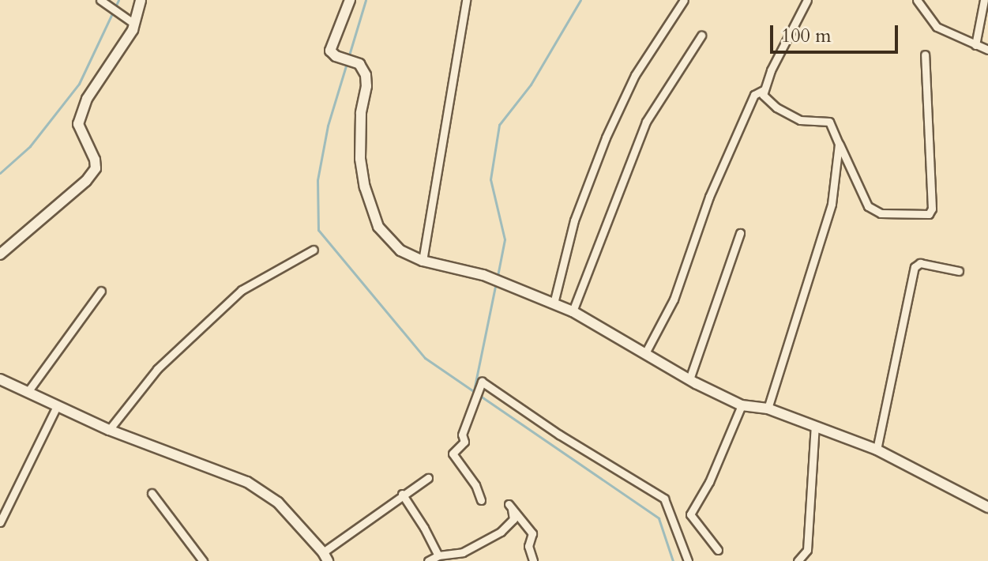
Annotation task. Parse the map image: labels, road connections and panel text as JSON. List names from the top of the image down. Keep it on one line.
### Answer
{"scale_bar":"100 m"}
